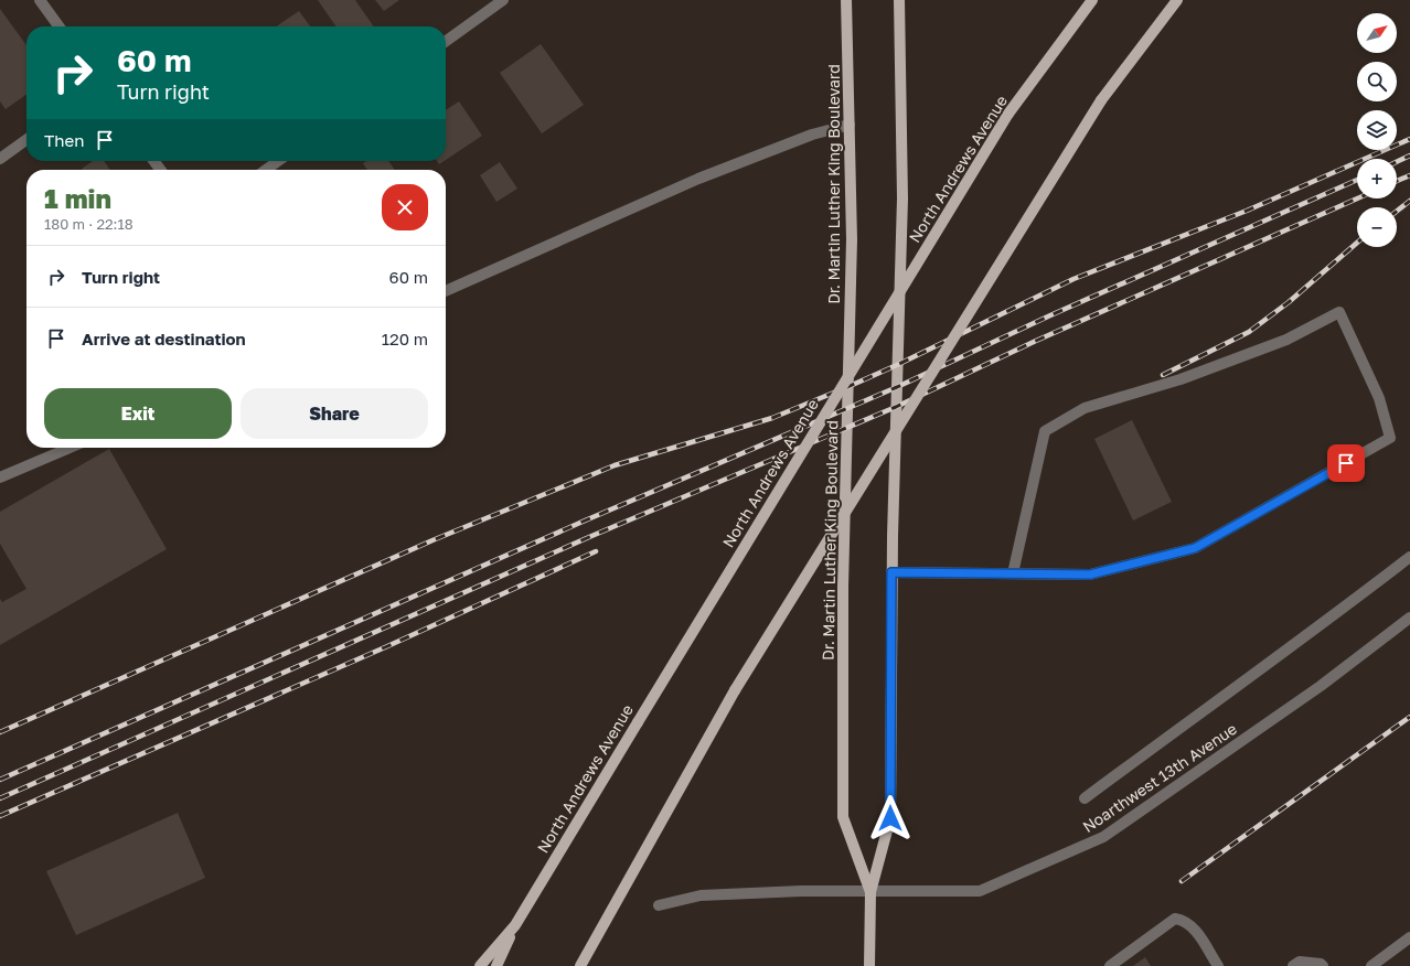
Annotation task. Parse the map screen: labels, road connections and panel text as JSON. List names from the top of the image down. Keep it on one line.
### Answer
{"streets":{"main road":["North Andrews Avenue","Dr. Martin Luther King Boulevard"],"street":["Noarthwest 13th Avenue"]},"crossings":[["Dr. Martin Luther King Boulevard","Noarthwest 13th Avenue"]],"north":"top right","page":{"map_buttons":["+","−"],"turn":["60 m","Turn right"],"then":"Then","heading":["1 min","180 m · 22:18"],"list":[{"name":"Turn right","value":"60 m"},{"name":"Arrive at destination","value":"120 m"}],"buttons":["Exit","Share"]}}
